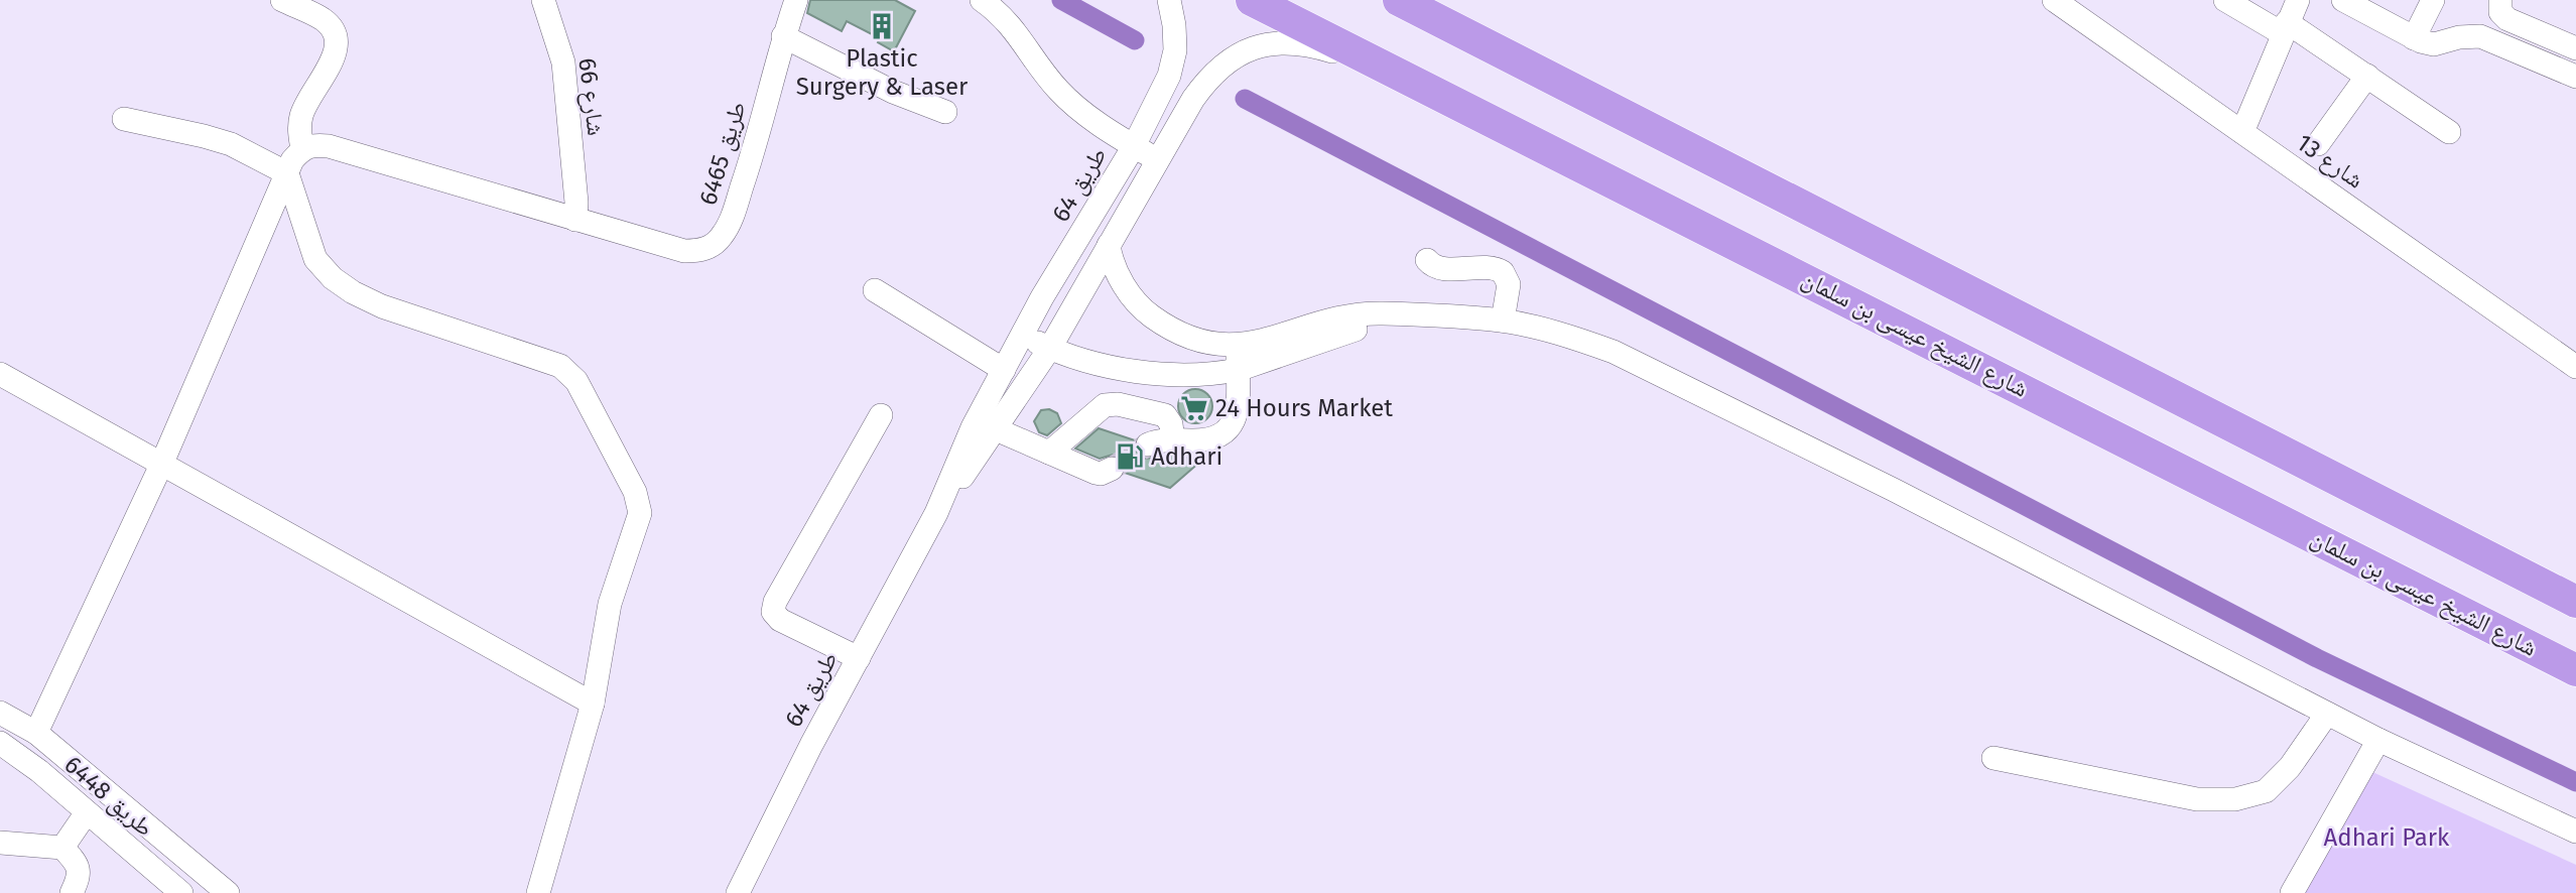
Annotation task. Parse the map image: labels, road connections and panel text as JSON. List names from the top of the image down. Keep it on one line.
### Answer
{"streets":{"highway":["شارع الشيخ عيسى بن سلمان"],"street":["شارع 66","طريق 6465","شارع 13","طريق 64","طريق 6448"]},"crossings":[["شارع 66","طريق 6465"],["طريق 64","شارع الشيخ عيسى بن سلمان"]],"parks":["Adhari Park"],"places":{"building":["Plastic Surgery & Laser"],"supermarket":["24 Hours Market"],"fuel station":["Adhari"]}}
